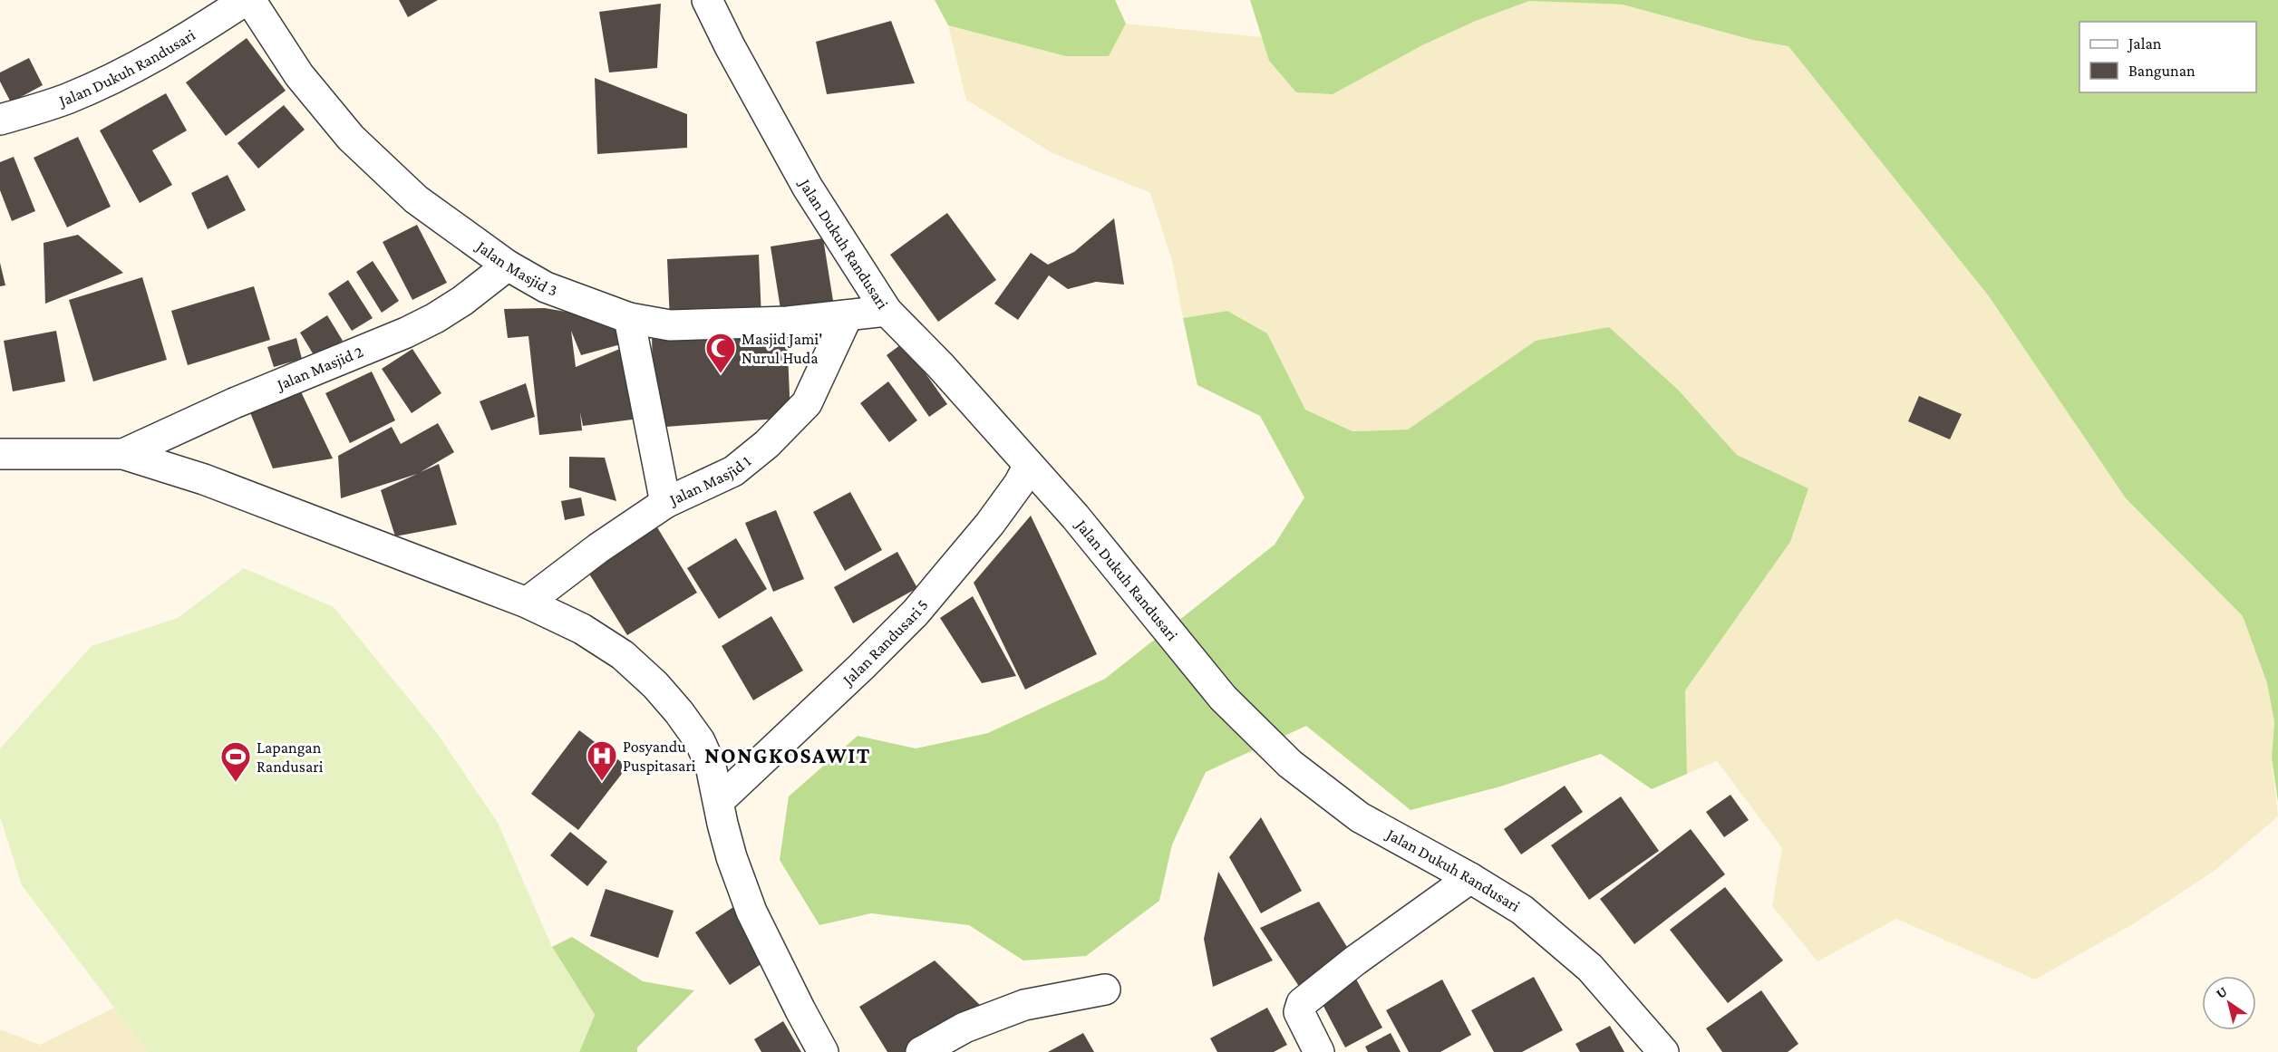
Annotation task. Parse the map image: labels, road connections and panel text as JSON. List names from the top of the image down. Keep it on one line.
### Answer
{"streets":{"street":["Jalan Dukuh Randusari","Jalan Masjid 3","Jalan Masjid 2","Jalan Masjid 1","Jalan Randusari 5"]},"crossings":[["Jalan Dukuh Randusari","Jalan Masjid 3"],["Jalan Dukuh Randusari","Jalan Randusari 5"],["Jalan Masjid 3","Jalan Masjid 2"],["Jalan Masjid 3","Jalan Masjid 1"]],"districts":["NONGKOSAWIT"],"places":{"mosque":["Masjid Jami' Nurul Huda"],"hospital":["Posyandu Puspitasari"],"sports":["Lapangan Randusari"]},"legend":["Jalan","Bangunan"],"north":"top left"}
